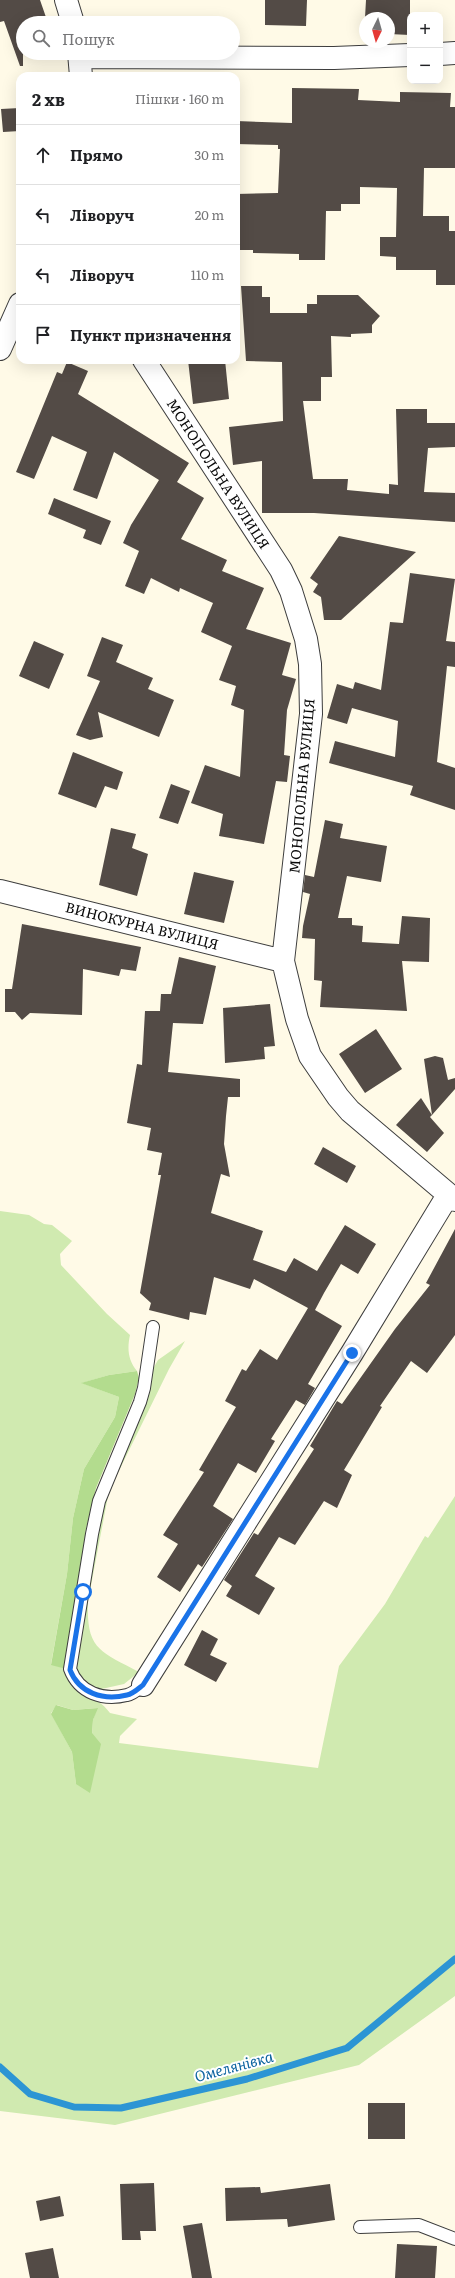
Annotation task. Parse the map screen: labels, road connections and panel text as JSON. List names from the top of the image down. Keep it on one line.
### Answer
{"streets":{"street":["МОНОПОЛЬНА ВУЛИЦЯ","ВИНОКУРНА ВУЛИЦЯ"]},"crossings":[["МОНОПОЛЬНА ВУЛИЦЯ","ВИНОКУРНА ВУЛИЦЯ"]],"water":["Омелянівка"],"north":"bottom","page":{"map_buttons":["+","−"],"search":"Пошук","heading":["2 хв","Пішки · 160 m"],"list":[["Прямо","30 m"],["Ліворуч","20 m"],["Ліворуч","110 m"],"Пункт призначення"]}}
